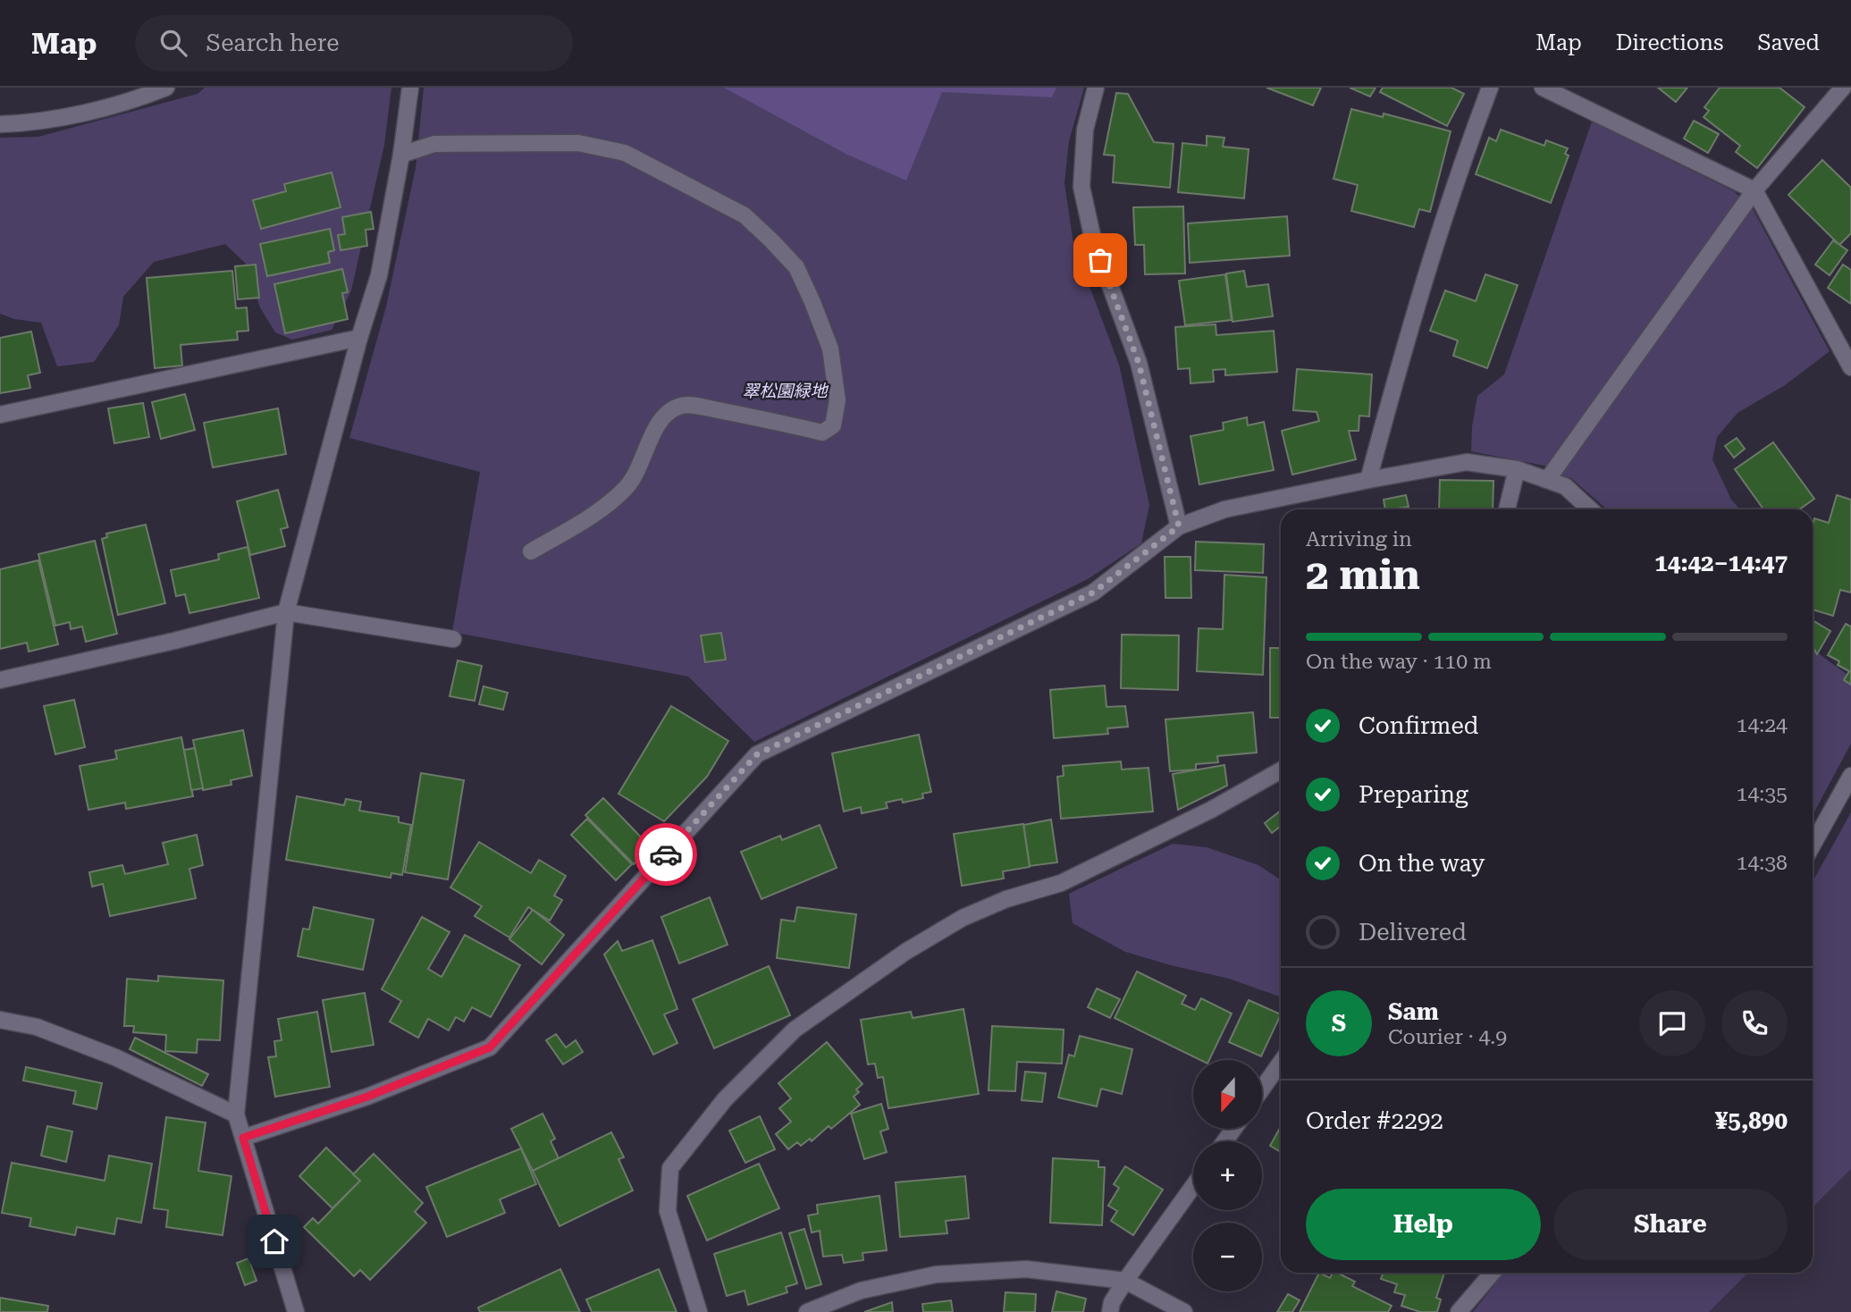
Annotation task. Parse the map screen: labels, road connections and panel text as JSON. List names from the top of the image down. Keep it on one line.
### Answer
{"parks":["翠松園緑地"],"north":"bottom","page":{"header":"Map","search":"Search here","nav":["Map","Directions","Saved"],"heading":["2 min","Arriving in","14:42–14:47"],"panel":["Sam","Courier · 4.9","Order #2292","¥5,890"],"bar":"On the way · 110 m","list":[["Confirmed","14:24"],["Preparing","14:35"],["On the way","14:38"],"Delivered"],"round":"S","map_buttons":["+","−"],"buttons":["Help","Share"]}}
